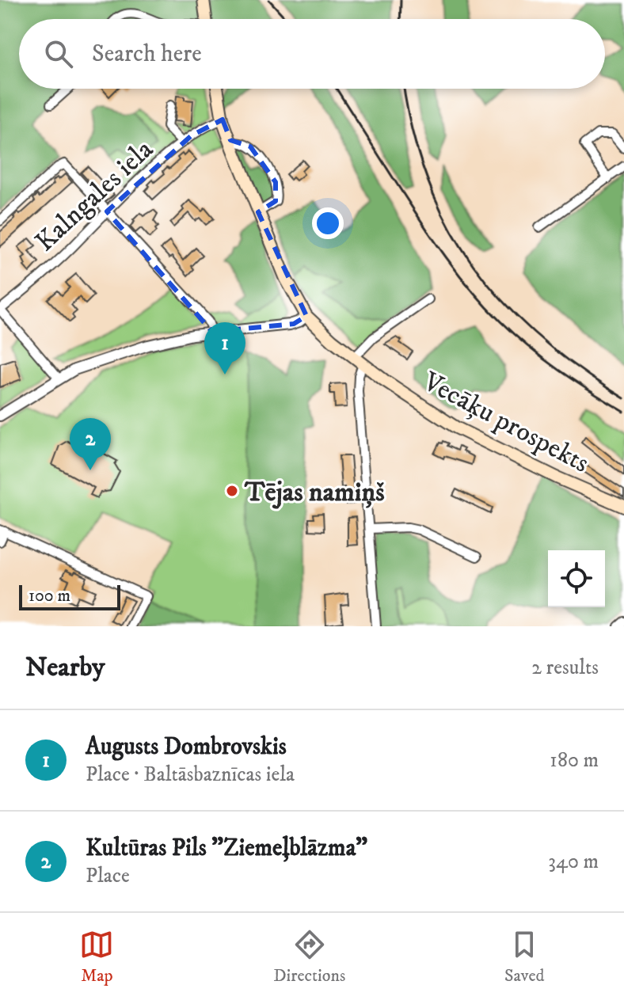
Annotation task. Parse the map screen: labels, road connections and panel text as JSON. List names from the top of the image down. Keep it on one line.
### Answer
{"streets":{"main road":["Vecāķu prospekts"],"street":["Kalngales iela"]},"crossings":[["Kalngales iela","Vecāķu prospekts"]],"places":["Tējas namiņš"],"scale_bar":"100 m","page":{"search":"Search here","pins":["1","2"],"scale":"100 m","heading":["Nearby","2 results"],"list":[{"mark":"1","name":"Augusts Dombrovskis","note":"Place · Baltāsbaznīcas iela","value":"180 m"},{"mark":"2","name":"Kultūras Pils \"Ziemeļblāzma\"","note":"Place","value":"340 m"}],"nav":["Map","Directions","Saved"]}}
